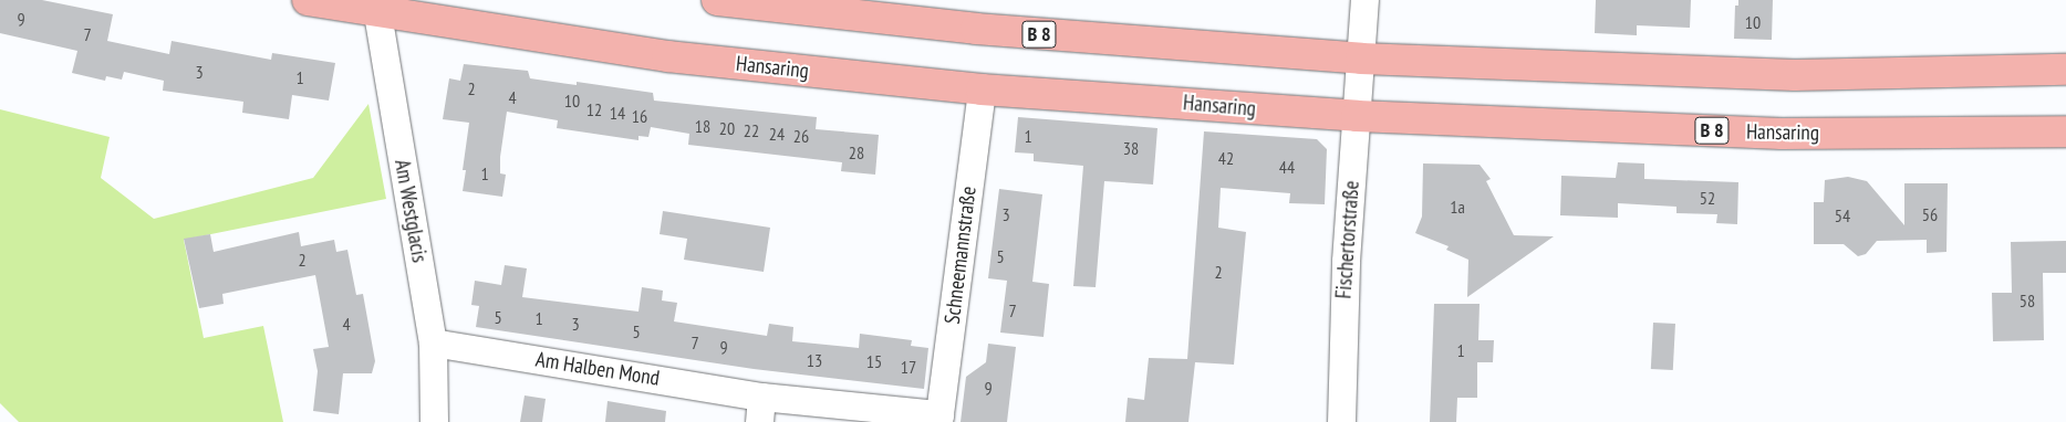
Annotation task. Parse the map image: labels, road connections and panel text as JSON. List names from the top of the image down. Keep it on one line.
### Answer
{"streets":{"main road":["B 8","Hansaring"],"street":["Am Westglacis","Fischertorstraße","Schneemannstraße","Am Halben Mond"]},"crossings":[["B 8","Hansaring"],["B 8","Am Westglacis"],["B 8","Fischertorstraße"],["Hansaring","Am Westglacis"],["Hansaring","Fischertorstraße"],["Hansaring","Schneemannstraße"],["Am Westglacis","Am Halben Mond"],["Schneemannstraße","Am Halben Mond"]],"house_numbers":["9","10","7","3","1","2","4","10","12","14","16","18","20","22","24","26","1","38","28","42","44","1","52","1a","3","56","54","5","2","2","58","7","5","1","4","3","5","7","9","1","13","15","17","9"]}
